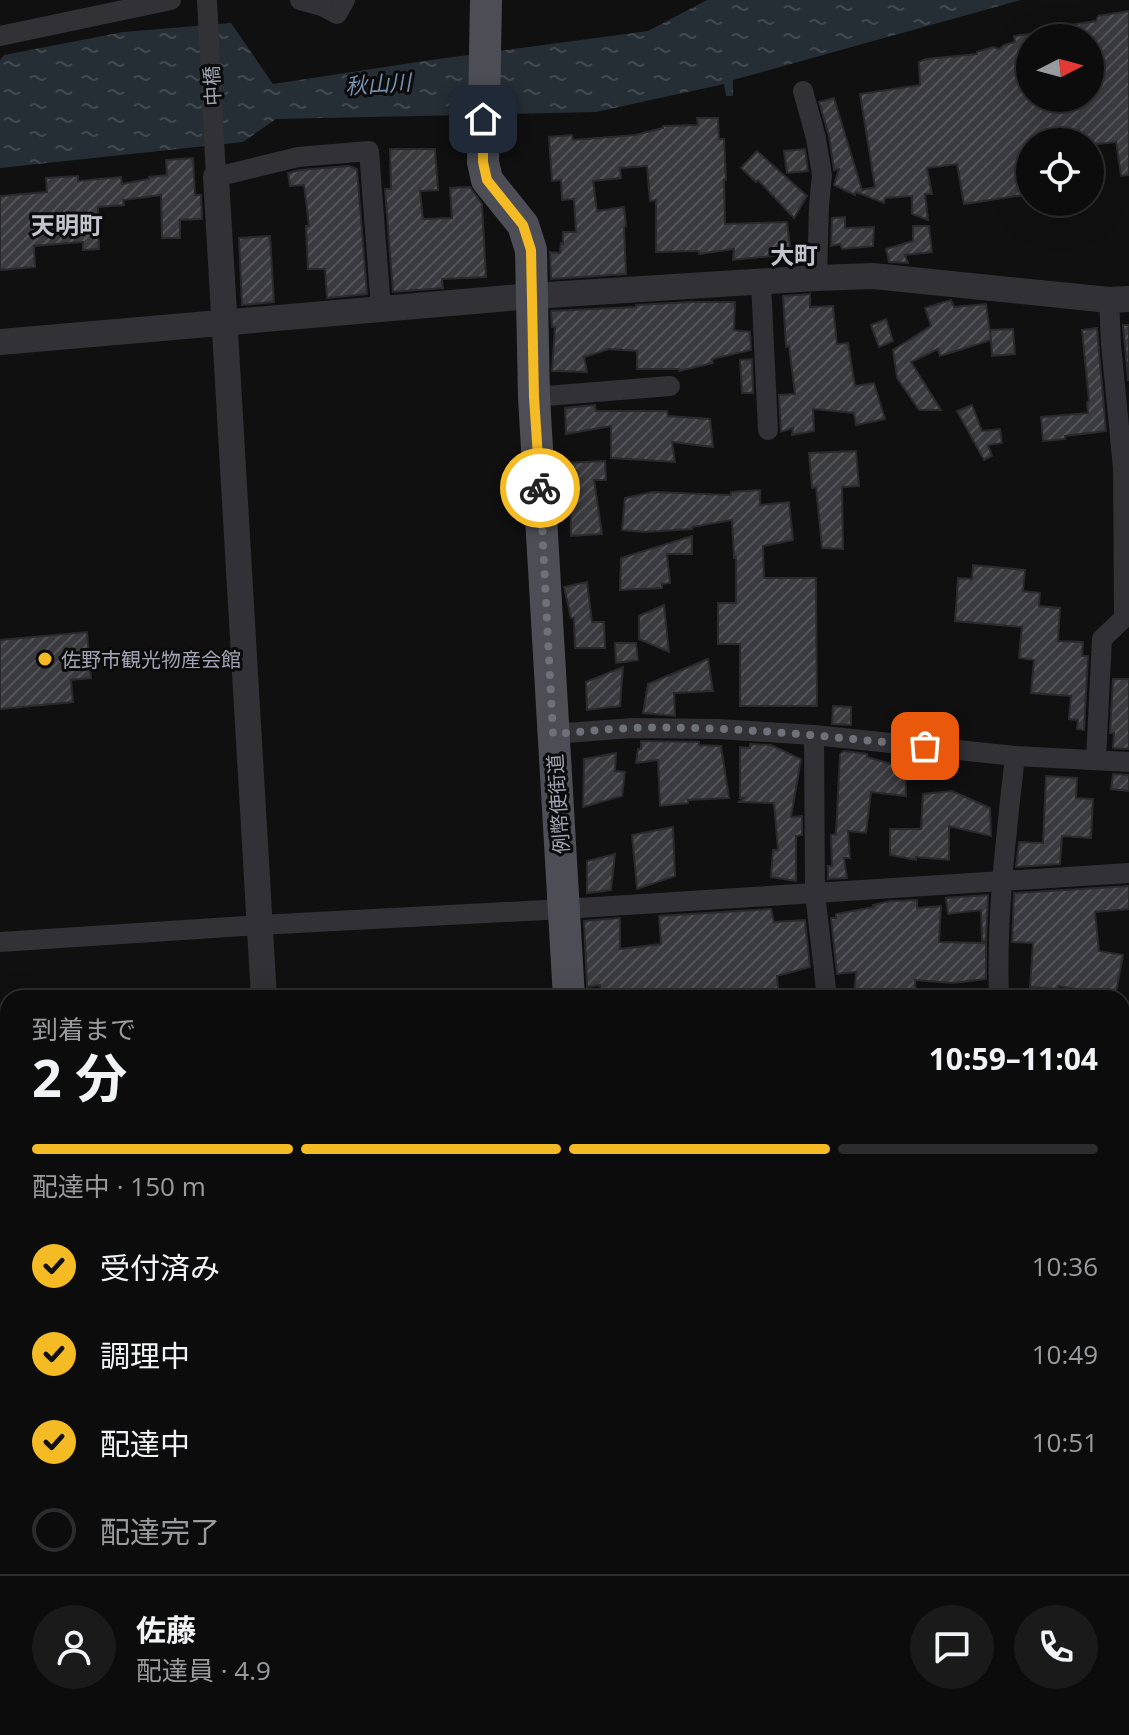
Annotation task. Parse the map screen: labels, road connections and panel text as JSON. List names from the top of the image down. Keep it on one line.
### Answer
{"streets":{"main road":["例幣使街道"],"street":["中橋"]},"districts":["天明町","大町"],"water":["秋山川"],"places":["佐野市観光物産会館"],"north":"right","page":{"heading":["2 分","到着まで","10:59–11:04"],"panel":["佐藤","配達員 · 4.9"],"bar":"配達中 · 150 m","list":[["受付済み","10:36"],["調理中","10:49"],["配達中","10:51"],"配達完了"]}}
